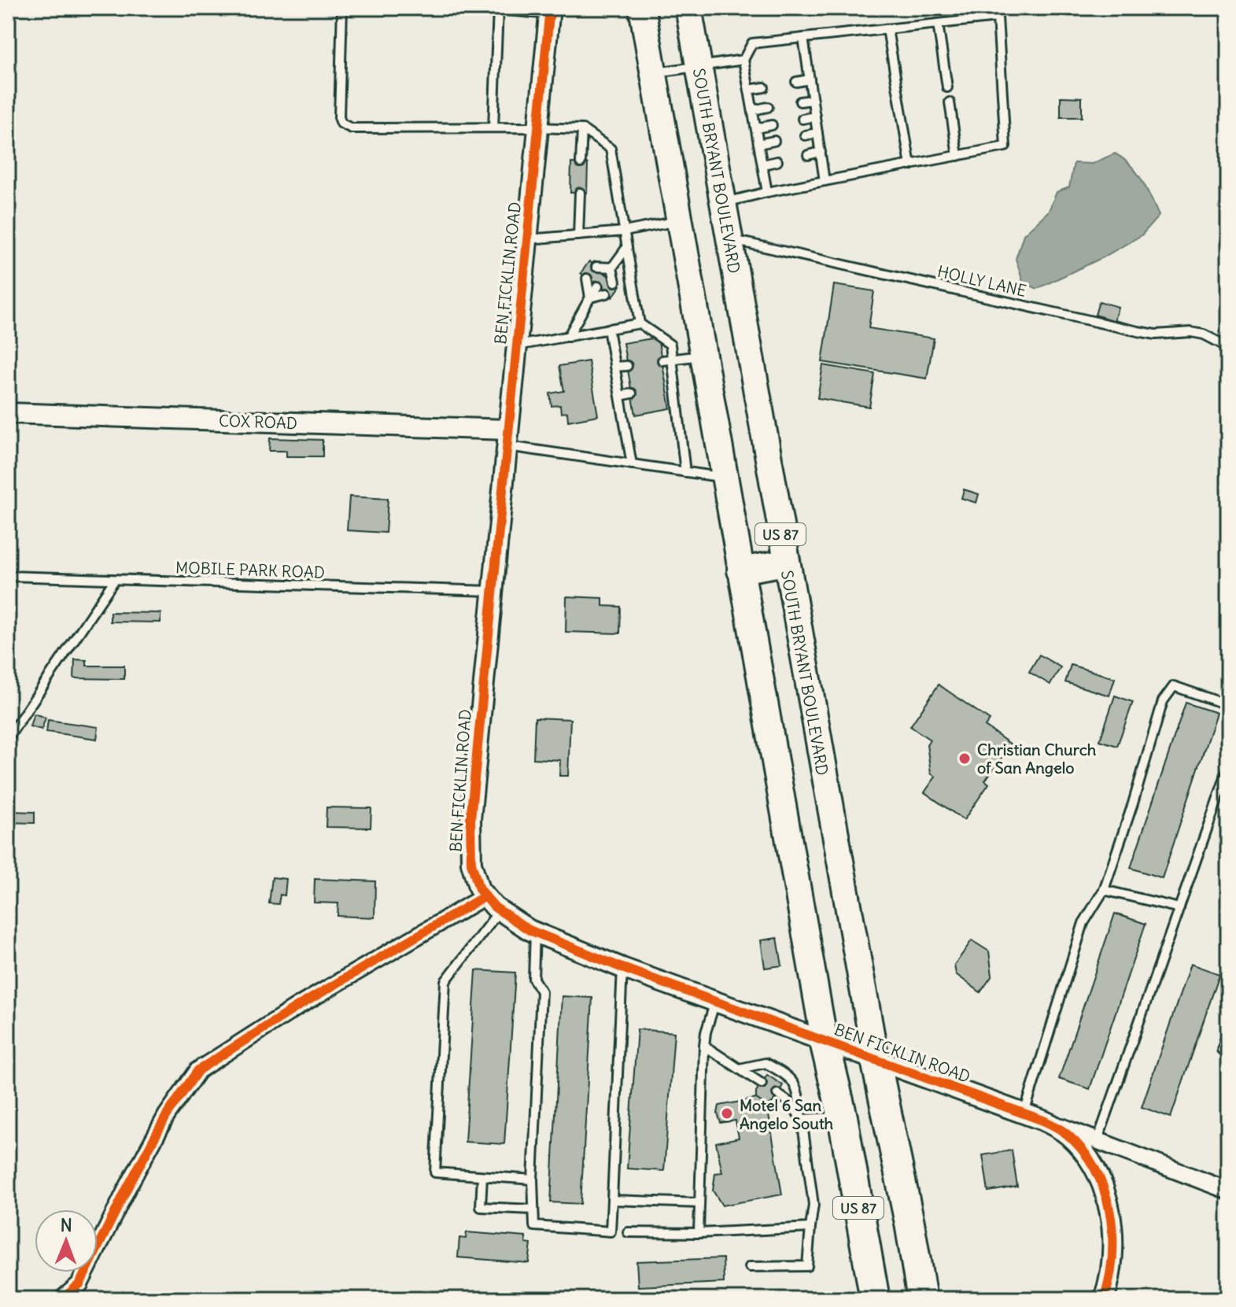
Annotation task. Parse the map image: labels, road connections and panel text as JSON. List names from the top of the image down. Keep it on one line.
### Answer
{"streets":{"highway":["SOUTH BRYANT BOULEVARD","US 87"],"street":["BEN FICKLIN ROAD","COX ROAD"],"lane":["HOLLY LANE","MOBILE PARK ROAD"]},"crossings":[["SOUTH BRYANT BOULEVARD","BEN FICKLIN ROAD"],["SOUTH BRYANT BOULEVARD","HOLLY LANE"],["BEN FICKLIN ROAD","COX ROAD"],["BEN FICKLIN ROAD","US 87"],["BEN FICKLIN ROAD","MOBILE PARK ROAD"]],"places":["Christian Church of San Angelo","Motel 6 San Angelo South"],"north":"top"}
